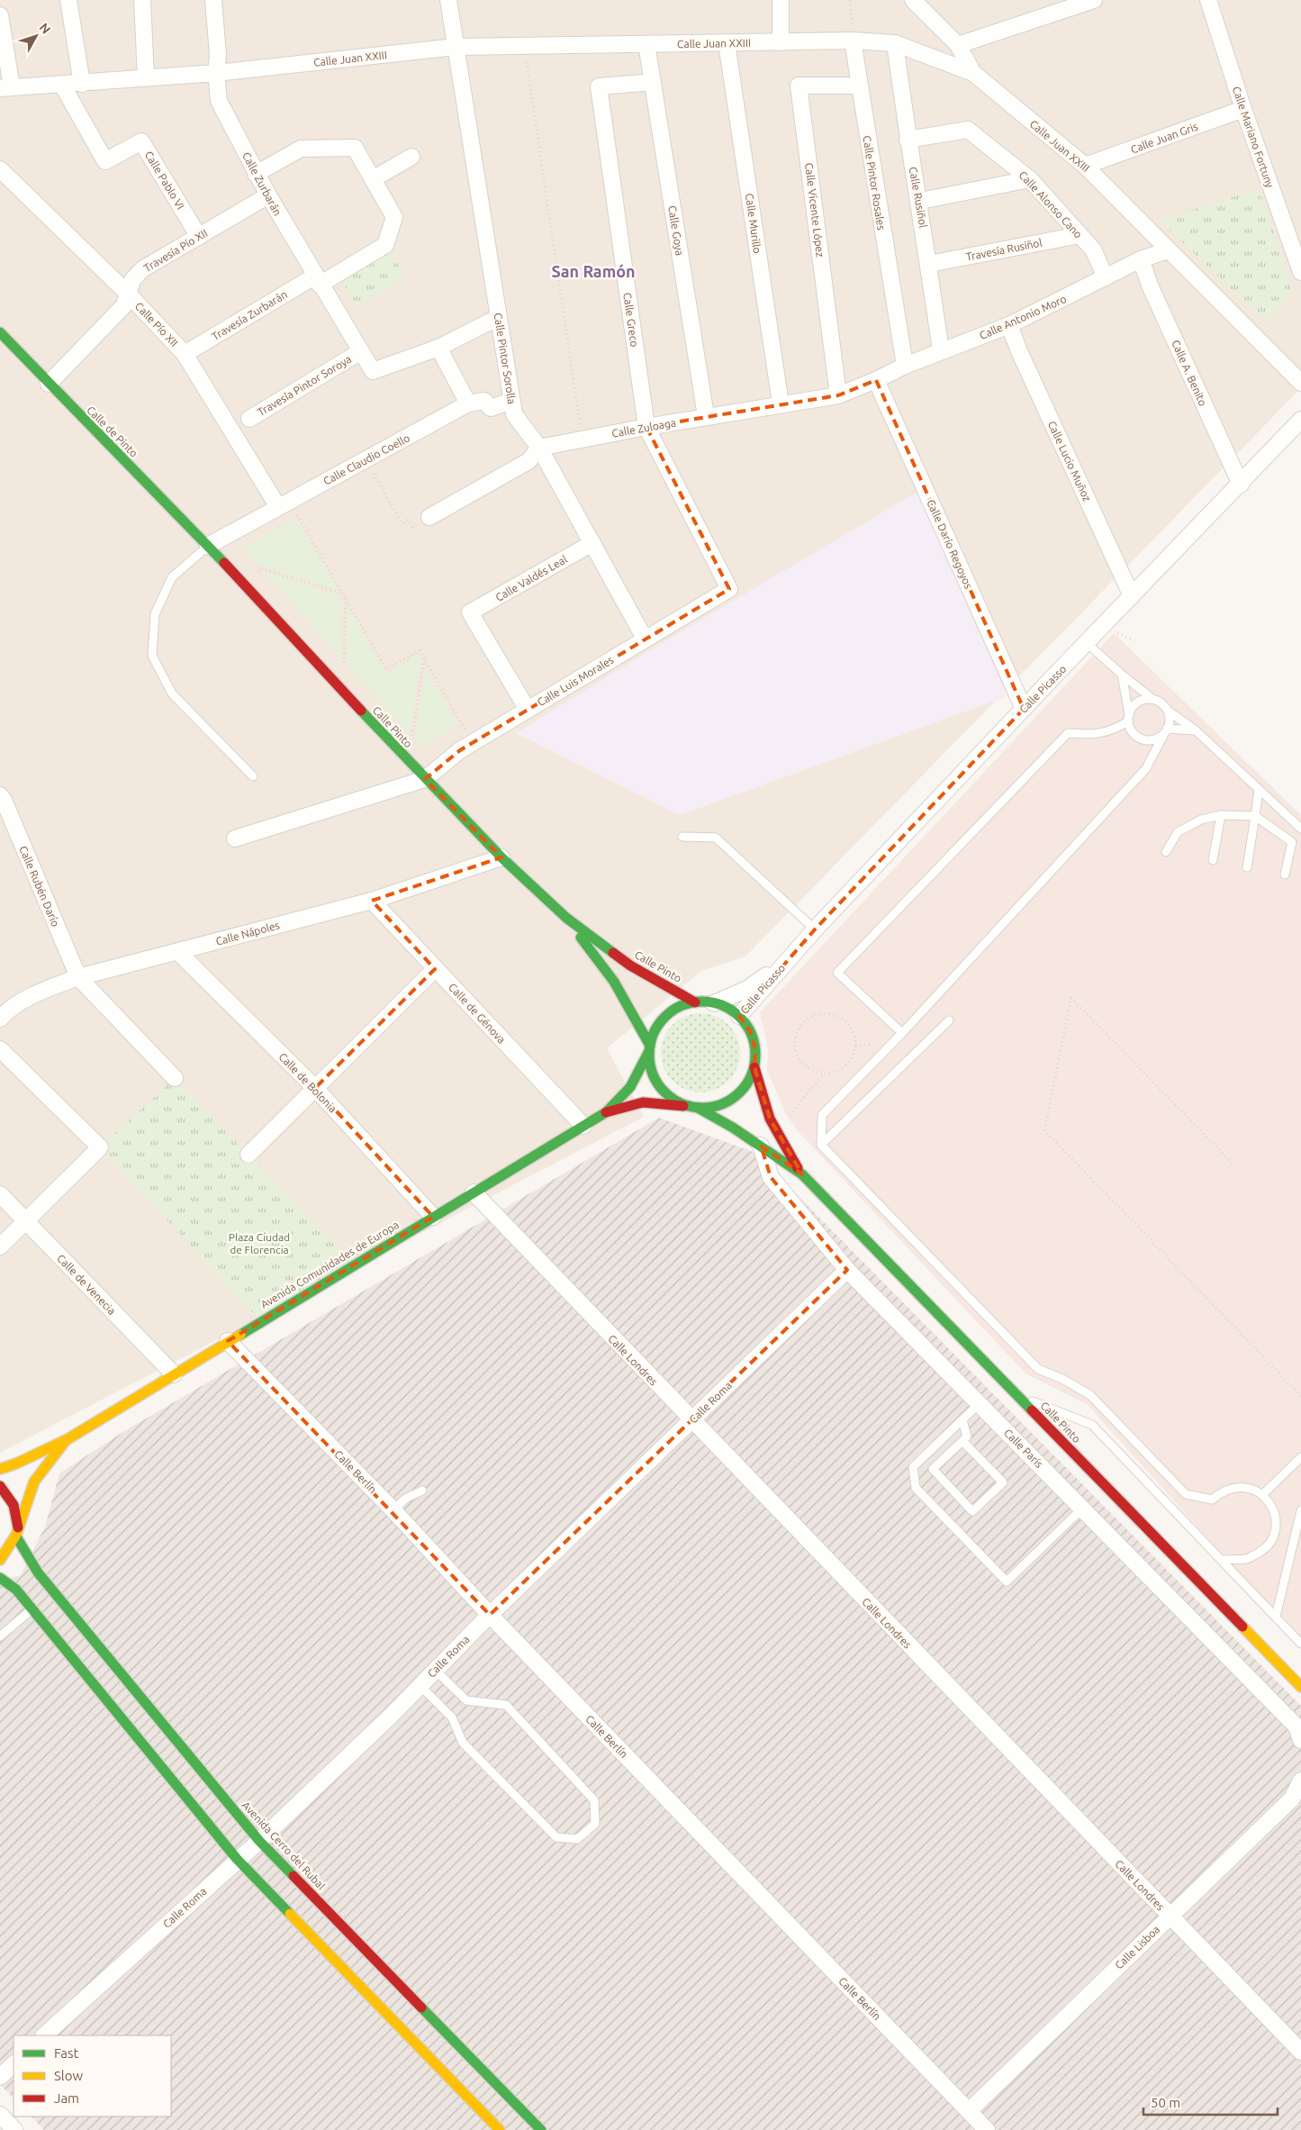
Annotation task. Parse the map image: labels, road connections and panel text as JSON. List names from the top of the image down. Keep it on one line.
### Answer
{"streets":{"street":["Calle Juan XXIII","Calle Mariano Fortuny","Calle Juan Gris","Calle Pablo VI","Calle Pintor Rosales","Calle Zurbarán","Calle Rusiñol","Calle Alonso Cano","Calle Vicente López","Calle Murillo","Calle Goya","Travesía Rusiñol","Travesía Pío XII","Travesía Zurbarán","Calle Antonio Moro","Calle Greco","Calle Pío XII","Calle Pintor Sorolla","Calle A. Benito","Travesía Pintor Soroya","Calle Zuloaga","Calle de Pinto","Calle Claudio Coello","Calle Lucio Muñoz","Calle Darío Regoyos","Calle Valdés Leal","Calle Luis Morales","Calle Picasso","Calle Pinto","Calle Rubén Darío","Calle Nápoles","Calle de Génova","Calle de Bolonia","Avenida Comunidades de Europa","Calle de Venecia","Calle Londres","Calle Roma","Calle París","Calle Berlín","Avenida Cerro del Rubal","Calle Lisboa"]},"crossings":[["Calle Juan XXIII","Calle Juan Gris"],["Calle Juan XXIII","Calle Pablo VI"],["Calle Juan XXIII","Calle Pintor Rosales"],["Calle Juan XXIII","Calle Zurbarán"],["Calle Juan XXIII","Calle Rusiñol"],["Calle Juan XXIII","Calle Murillo"],["Calle Juan XXIII","Calle Goya"],["Calle Juan XXIII","Calle Antonio Moro"],["Calle Juan XXIII","Calle Pintor Sorolla"],["Calle Mariano Fortuny","Calle Juan Gris"],["Calle Pablo VI","Travesía Pío XII"],["Calle Pintor Rosales","Calle Vicente López"],["Calle Pintor Rosales","Calle Antonio Moro"],["Calle Zurbarán","Travesía Pío XII"],["Calle Zurbarán","Travesía Zurbarán"],["Calle Zurbarán","Travesía Pintor Soroya"],["Calle Rusiñol","Calle Alonso Cano"],["Calle Rusiñol","Travesía Rusiñol"],["Calle Rusiñol","Calle Antonio Moro"],["Calle Alonso Cano","Travesía Rusiñol"],["Calle Alonso Cano","Calle Antonio Moro"],["Calle Vicente López","Calle Zuloaga"],["Calle Murillo","Calle Zuloaga"],["Calle Goya","Calle Greco"],["Calle Goya","Calle Zuloaga"],["Travesía Pío XII","Calle Pío XII"],["Travesía Pío XII","Calle de Pinto"],["Travesía Zurbarán","Calle Pío XII"],["Calle Antonio Moro","Calle A. Benito"],["Calle Antonio Moro","Calle Zuloaga"],["Calle Antonio Moro","Calle Lucio Muñoz"],["Calle Antonio Moro","Calle Darío Regoyos"],["Calle Greco","Calle Zuloaga"],["Calle Greco","Calle Luis Morales"],["Calle Pío XII","Calle Claudio Coello"],["Calle Pintor Sorolla","Travesía Pintor Soroya"],["Calle Pintor Sorolla","Calle Zuloaga"],["Calle Pintor Sorolla","Calle Valdés Leal"],["Calle Pintor Sorolla","Calle Luis Morales"],["Calle A. Benito","Calle Picasso"],["Calle Zuloaga","Calle Darío Regoyos"],["Calle de Pinto","Calle Claudio Coello"],["Calle de Pinto","Calle Pinto"],["Calle Claudio Coello","Calle Pinto"],["Calle Lucio Muñoz","Calle Picasso"],["Calle Darío Regoyos","Calle Picasso"],["Calle Valdés Leal","Calle Luis Morales"],["Calle Luis Morales","Calle Pinto"],["Calle Picasso","Calle Pinto"],["Calle Picasso","Avenida Comunidades de Europa"],["Calle Pinto","Calle Nápoles"],["Calle Pinto","Avenida Comunidades de Europa"],["Calle Pinto","Calle París"],["Calle Rubén Darío","Calle Nápoles"],["Calle Nápoles","Calle de Génova"],["Calle Nápoles","Calle de Bolonia"],["Calle de Génova","Avenida Comunidades de Europa"],["Calle de Bolonia","Avenida Comunidades de Europa"],["Avenida Comunidades de Europa","Calle de Venecia"],["Avenida Comunidades de Europa","Calle Londres"],["Avenida Comunidades de Europa","Calle Berlín"],["Calle Londres","Calle Roma"],["Calle Londres","Calle Lisboa"],["Calle Roma","Calle París"],["Calle Roma","Calle Berlín"],["Calle Roma","Avenida Cerro del Rubal"],["Calle Berlín","Calle Lisboa"]],"districts":["San Ramón"],"parks":["Plaza Ciudad de Florencia"],"legend":["Fast","Slow","Jam"],"scale_bar":"50 m","north":"top right"}
